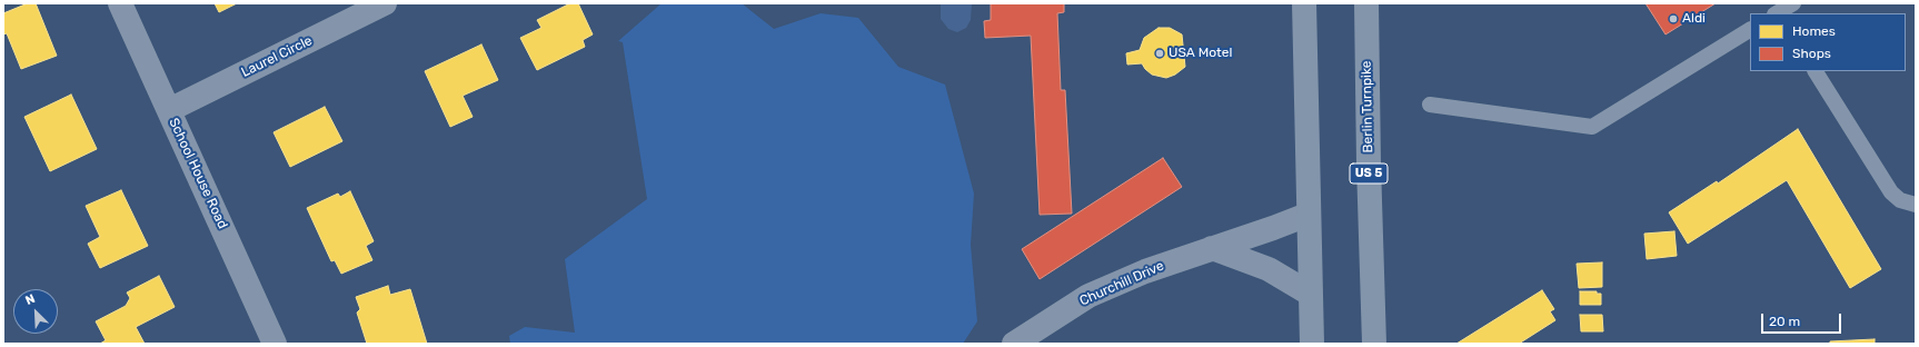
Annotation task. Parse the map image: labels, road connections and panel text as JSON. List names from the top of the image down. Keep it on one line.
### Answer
{"streets":{"highway":["Berlin Turnpike","US 5"],"street":["Laurel Circle","School House Road","Churchill Drive"]},"crossings":[["Laurel Circle","School House Road"]],"places":["Aldi","USA Motel"],"legend":["Homes","Shops"],"scale_bar":"20 m","north":"top left"}
